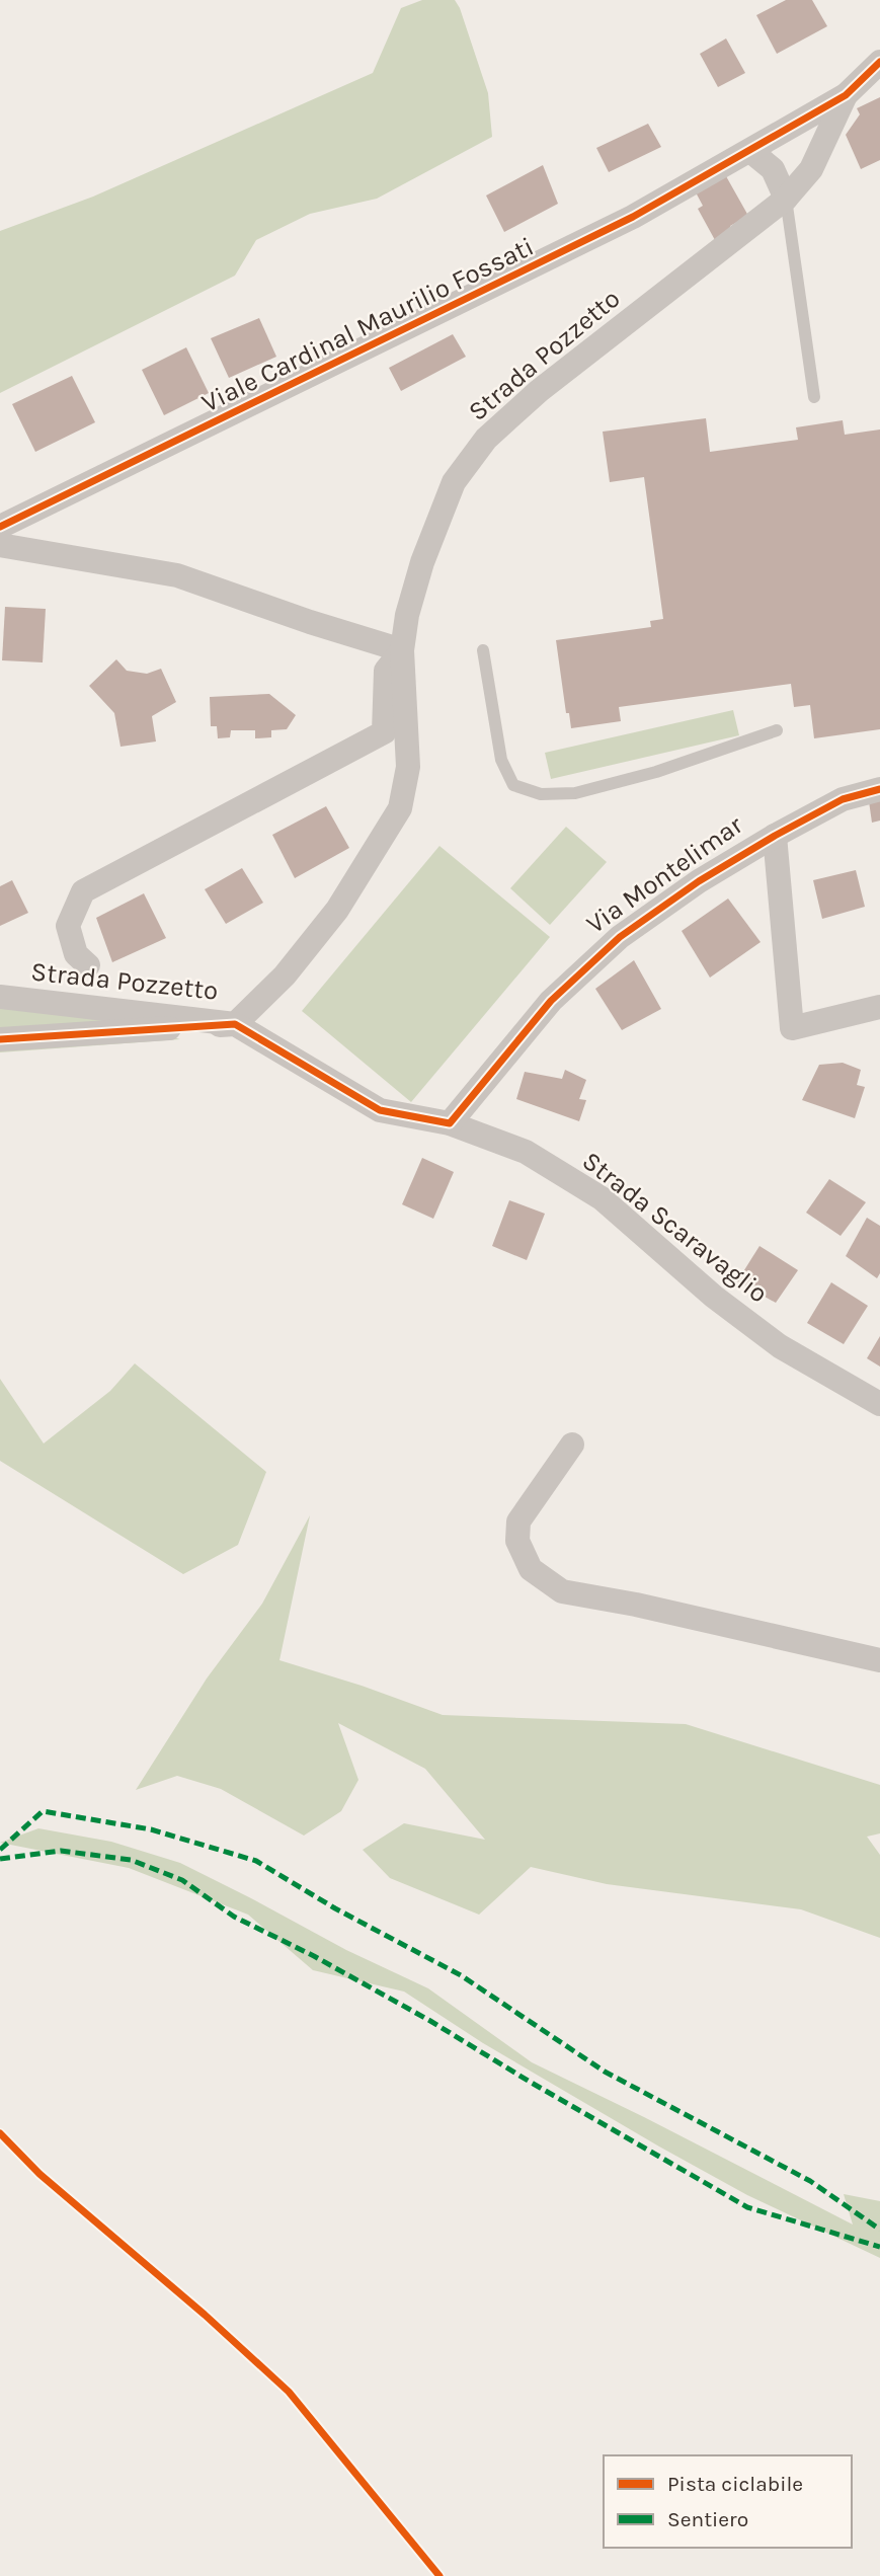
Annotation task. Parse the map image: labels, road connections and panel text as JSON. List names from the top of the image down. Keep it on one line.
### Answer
{"streets":{"street":["Viale Cardinal Maurilio Fossati","Strada Pozzetto","Via Montelimar","Strada Scaravaglio"]},"crossings":[["Viale Cardinal Maurilio Fossati","Strada Pozzetto"],["Strada Pozzetto","Strada Scaravaglio"],["Via Montelimar","Strada Scaravaglio"]],"legend":["Pista ciclabile","Sentiero"]}
